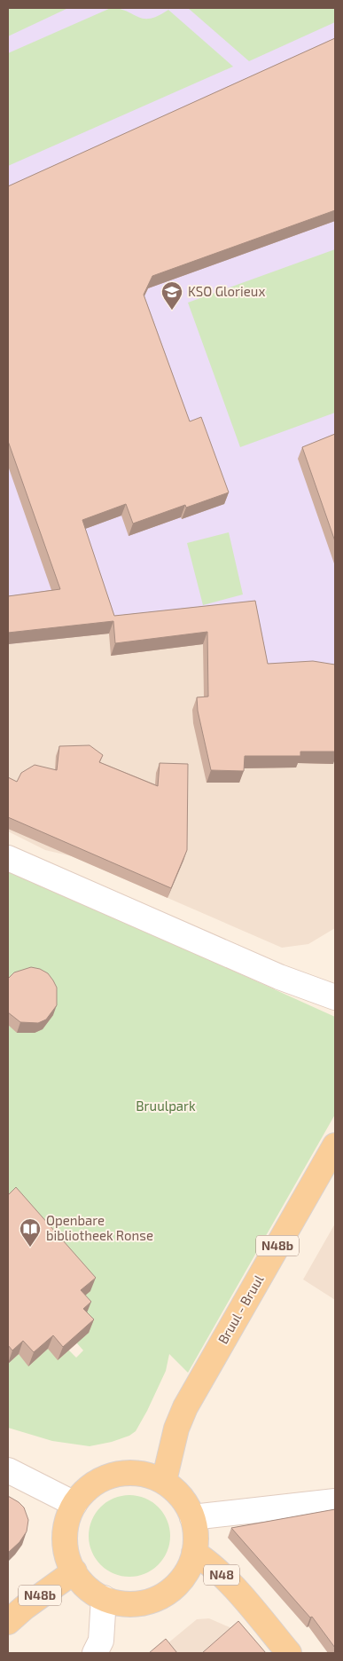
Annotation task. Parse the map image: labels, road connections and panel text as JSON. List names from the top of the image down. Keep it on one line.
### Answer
{"streets":{"main road":["N48b","Bruul - Bruul","N48"]},"crossings":[["N48b","Bruul - Bruul"],["N48b","N48"],["Bruul - Bruul","N48"]],"parks":["Bruulpark"],"places":{"school or university":["KSO Glorieux"],"library":["Openbare bibliotheek Ronse"]}}
